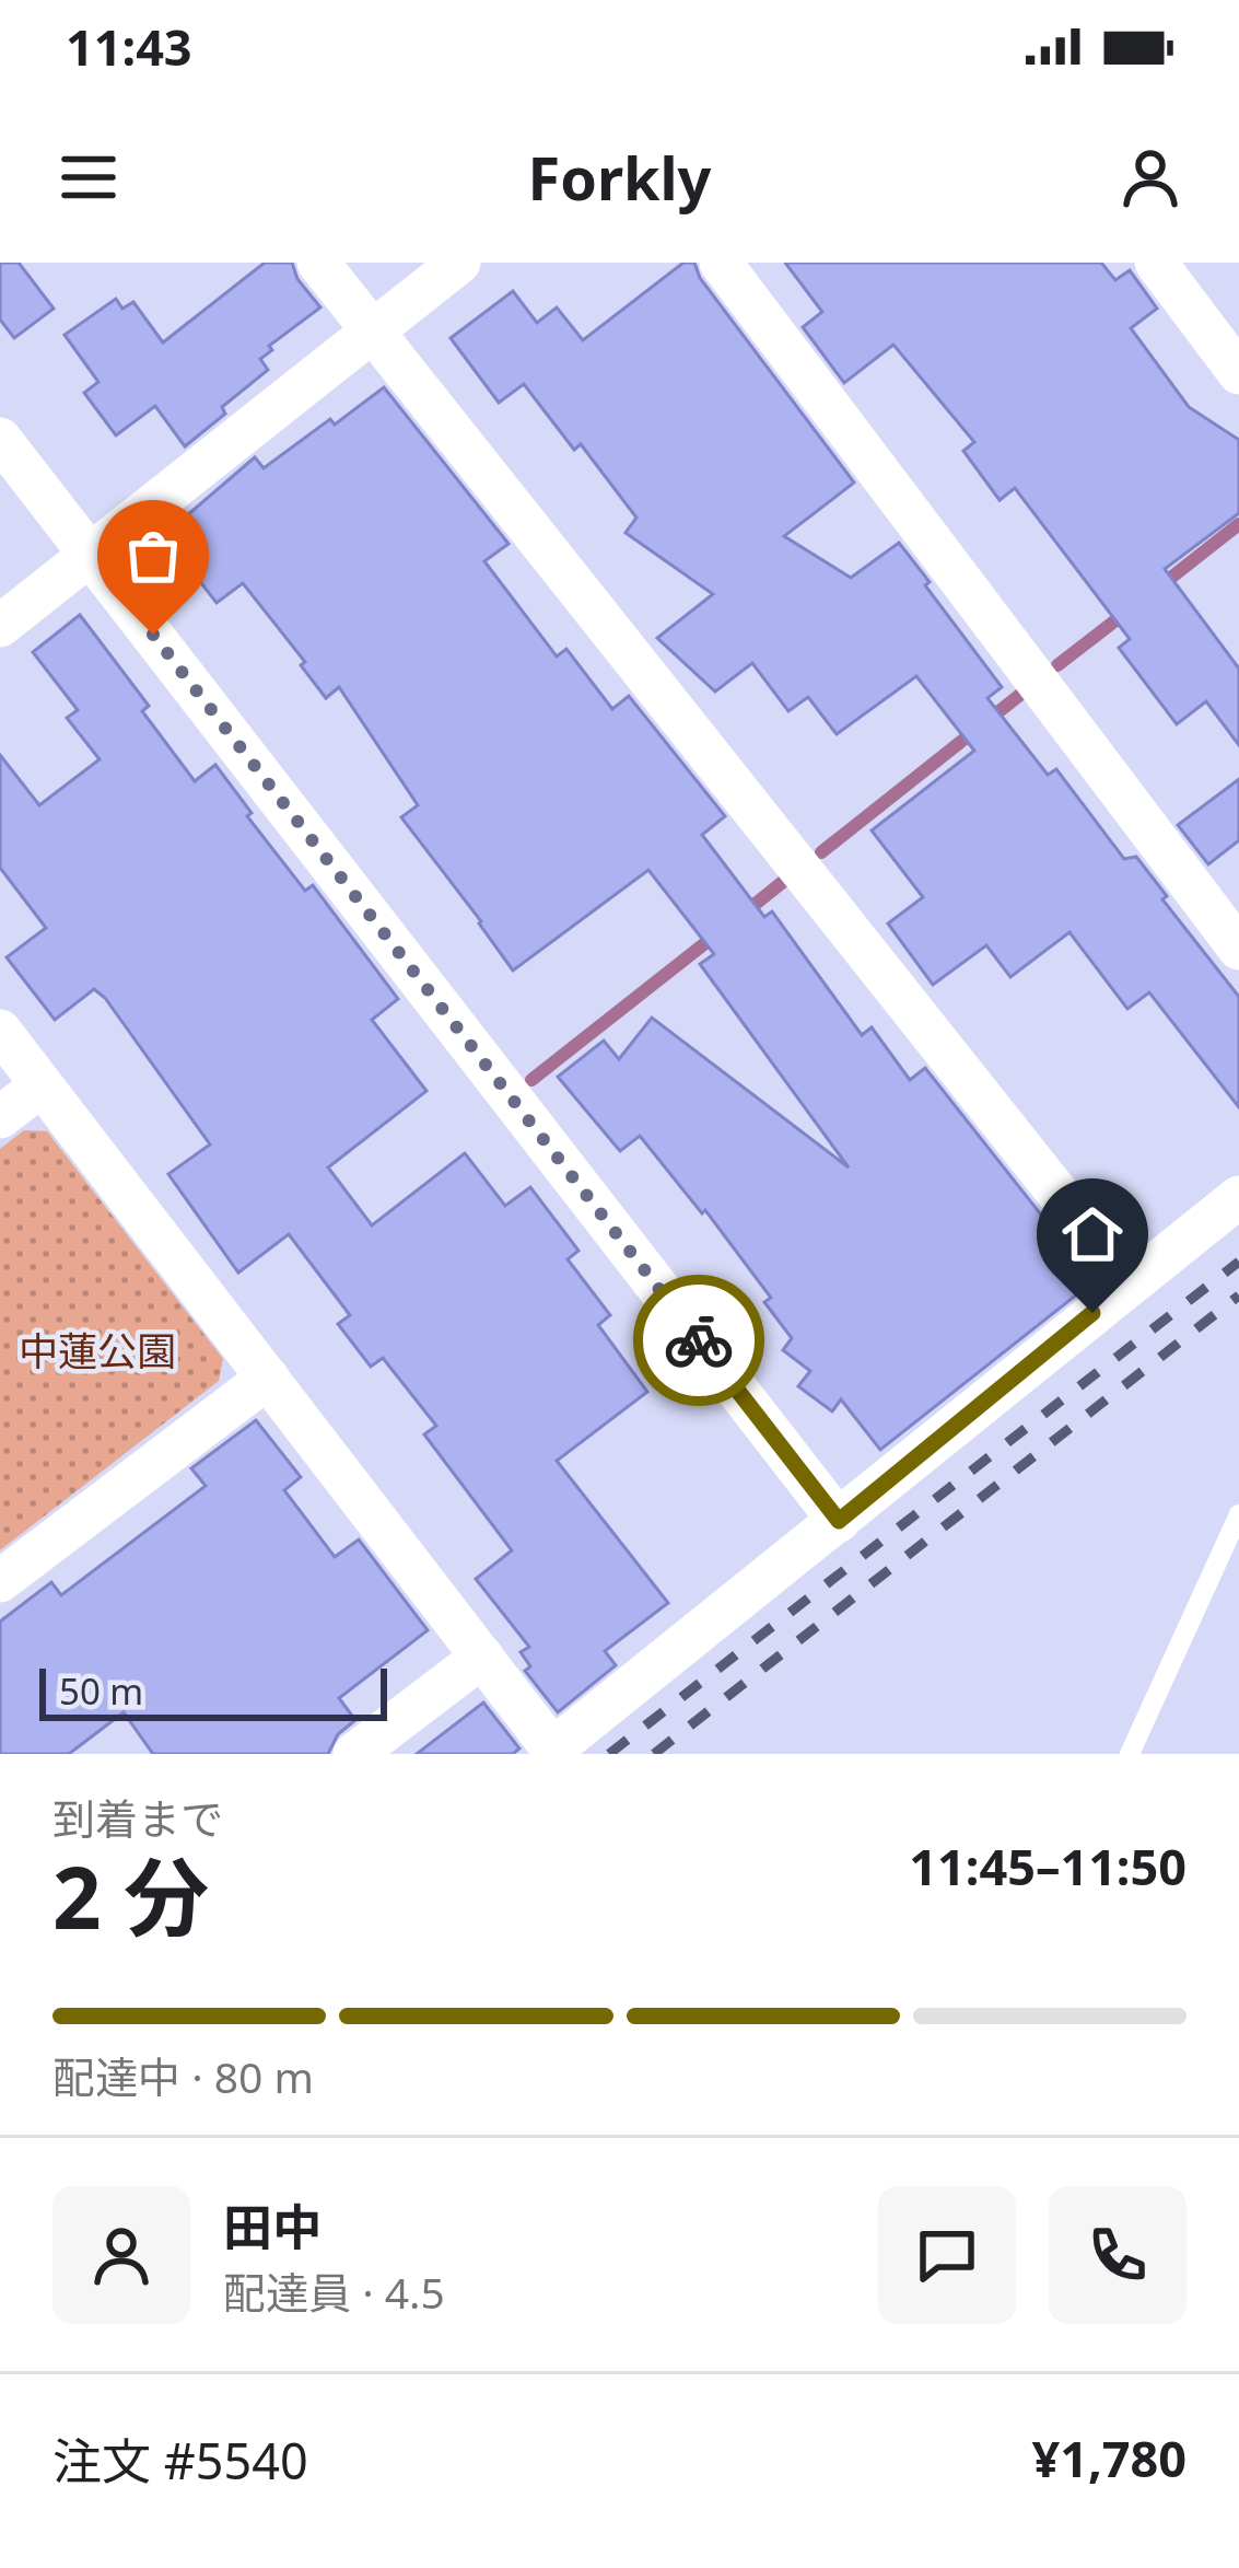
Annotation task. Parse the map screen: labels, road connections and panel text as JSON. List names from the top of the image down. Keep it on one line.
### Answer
{"parks":["中蓮公園"],"scale_bar":"50 m","page":{"status":"11:43","header":"Forkly","scale":"50 m","heading":["2 分","到着まで","11:45–11:50"],"panel":["田中","配達員 · 4.5","注文 #5540","¥1,780"],"bar":"配達中 · 80 m"}}
